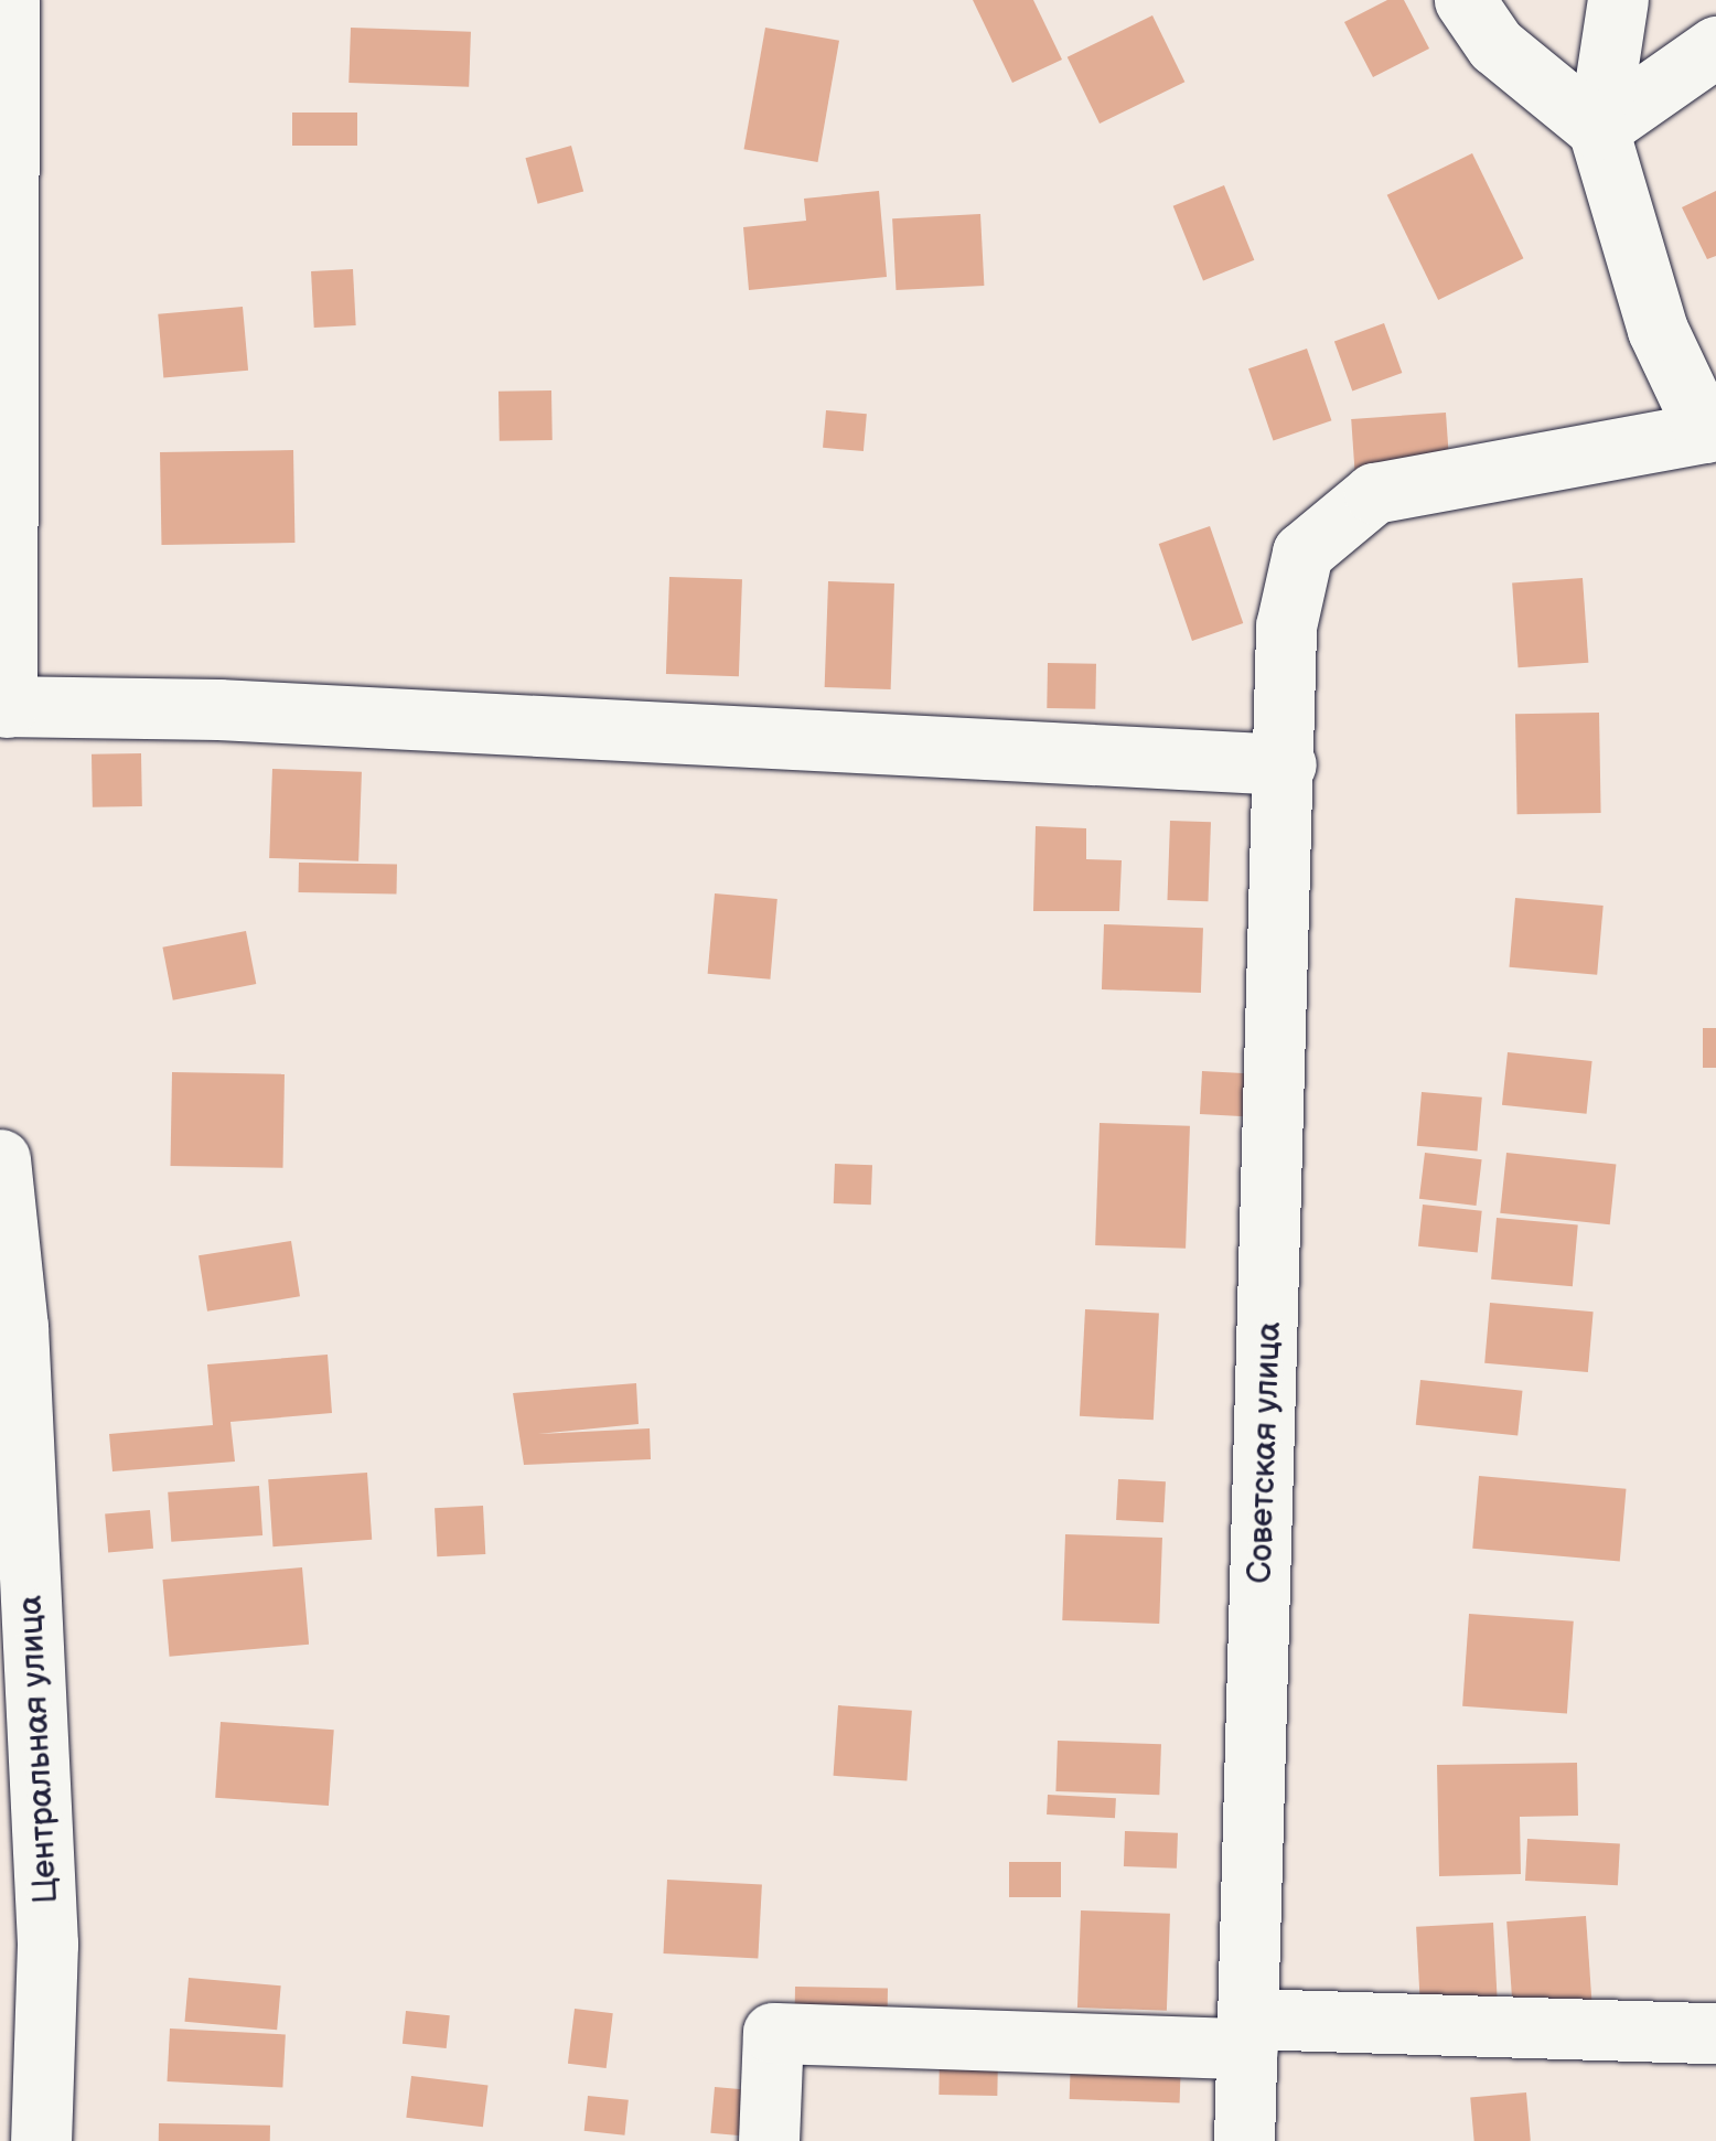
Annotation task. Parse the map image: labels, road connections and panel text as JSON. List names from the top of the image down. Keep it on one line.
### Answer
{"streets":{"street":["Советская улица","Центральная улица"]}}
